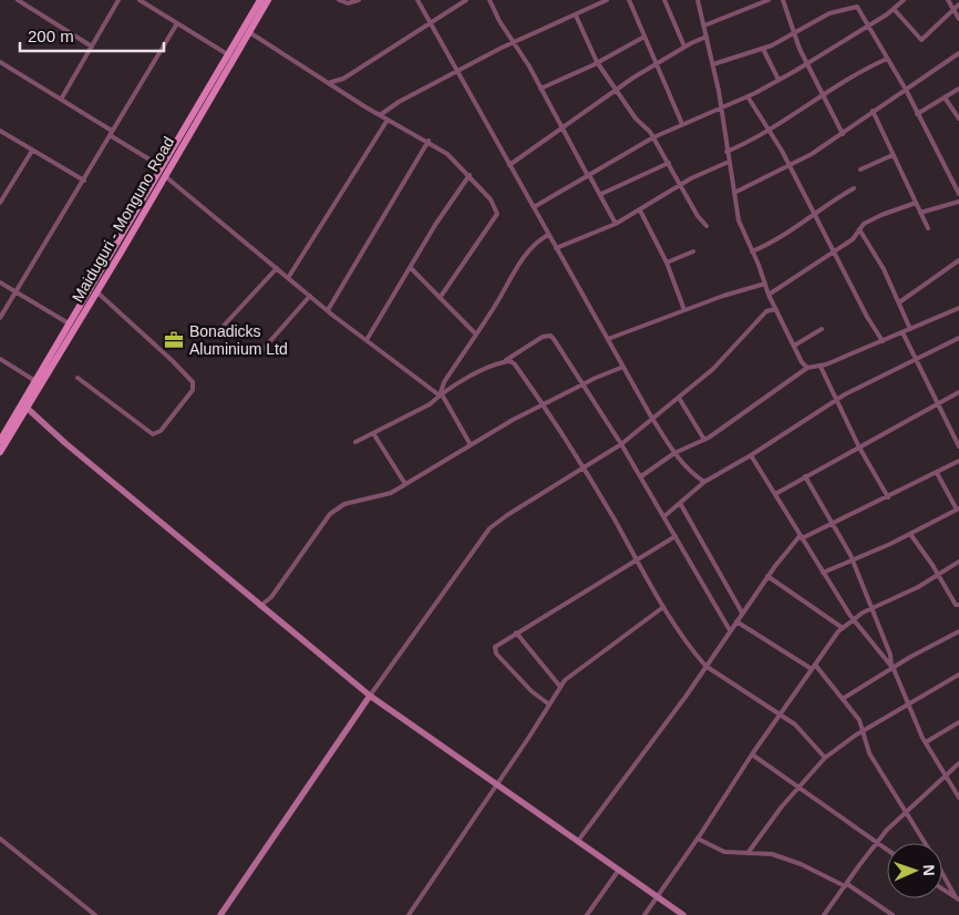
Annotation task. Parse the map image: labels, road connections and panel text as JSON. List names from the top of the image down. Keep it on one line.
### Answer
{"streets":{"main road":["Maiduguri - Monguno Road"]},"places":{"office":["Bonadicks Aluminium Ltd"]},"scale_bar":"200 m","north":"right"}
